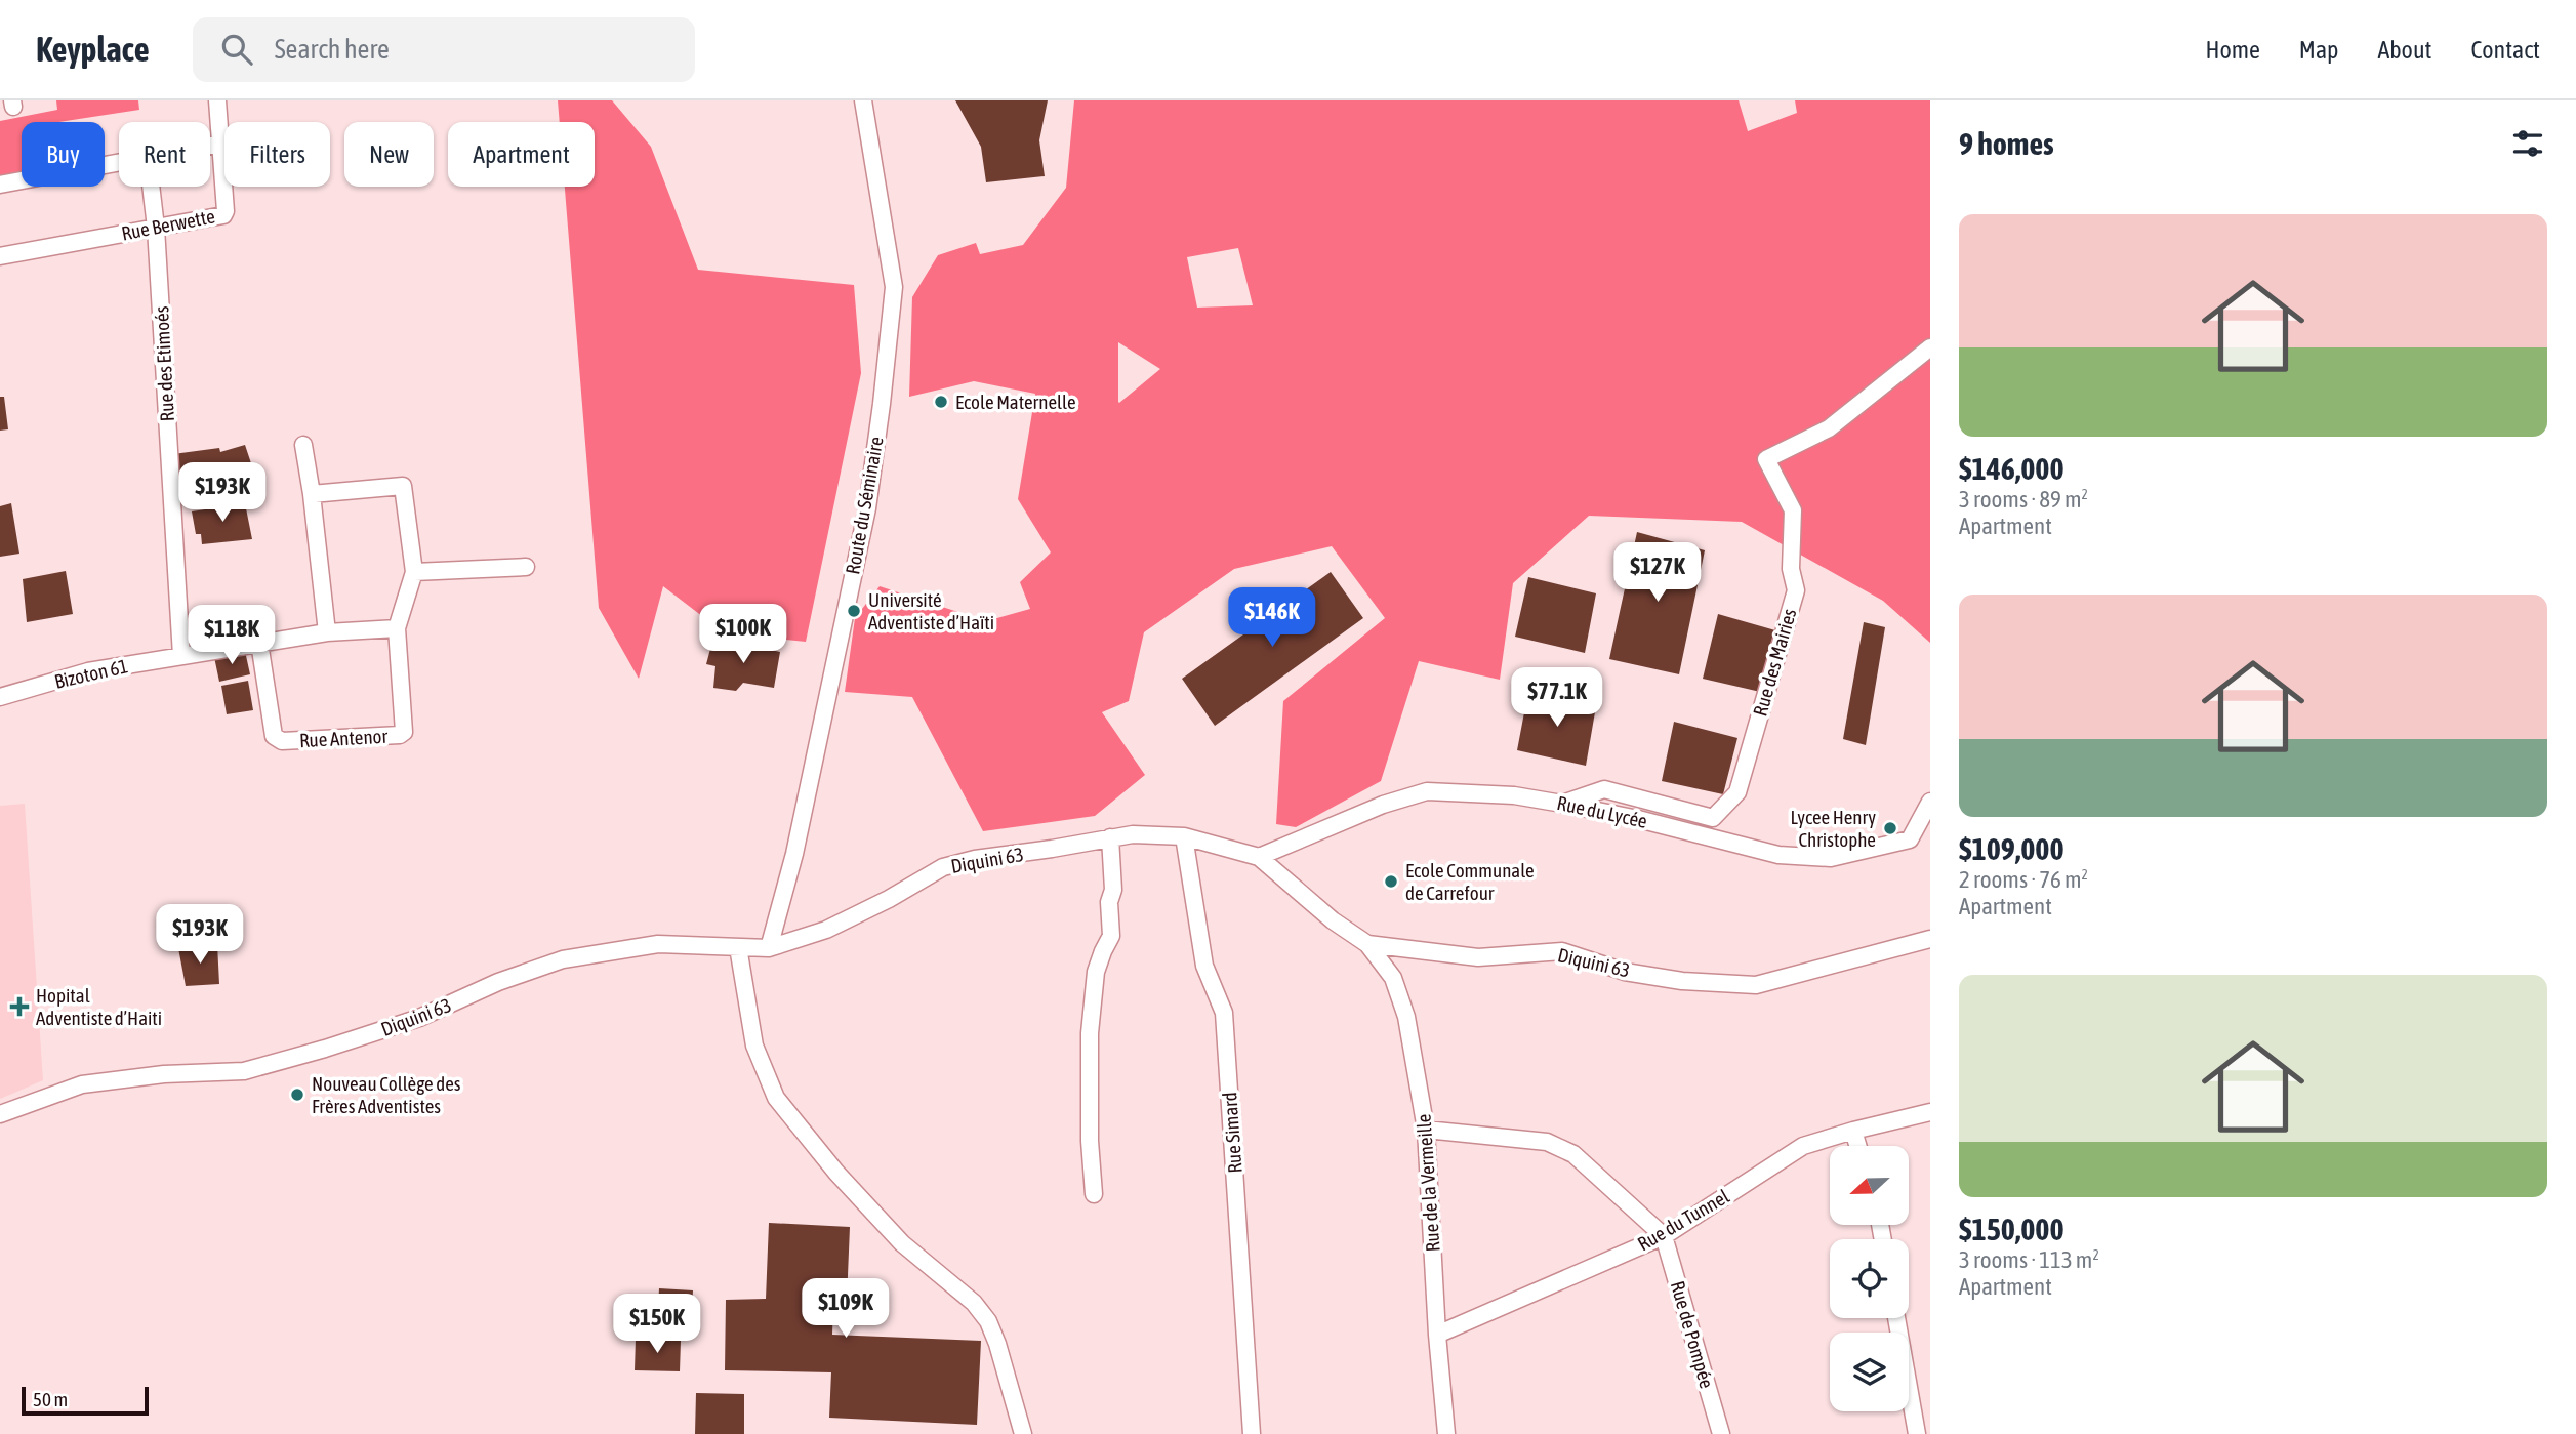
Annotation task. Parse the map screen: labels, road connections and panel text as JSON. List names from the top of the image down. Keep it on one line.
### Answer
{"streets":{"street":["Rue Berwette","Rue des Etimoés","Route du Séminaire","Rue des Mairies","Bizoton 61","Rue Antenor","Rue du Lycée","Diquini 63","Rue Simard","Rue de la Vermeille","Rue du Tunnel","Rue de Pompée"]},"crossings":[["Rue Berwette","Rue des Etimoés"],["Rue des Etimoés","Bizoton 61"],["Route du Séminaire","Diquini 63"],["Rue des Mairies","Rue du Lycée"],["Bizoton 61","Rue Antenor"],["Rue du Lycée","Diquini 63"],["Diquini 63","Rue Simard"],["Diquini 63","Rue de la Vermeille"],["Rue de la Vermeille","Rue du Tunnel"],["Rue du Tunnel","Rue de Pompée"]],"places":{"other":["Ecole Maternelle","Université Adventiste d’Haïti","Lycee Henry Christophe","Ecole Communale de Carrefour","Nouveau Collège des Frères Adventistes"],"health":["Hopital Adventiste d’Haiti"]},"scale_bar":"50 m","north":"left","page":{"header":"Keyplace","search":"Search here","nav":["Home","Map","About","Contact"],"heading":"9 homes","chip":["Buy","Rent","Filters","New","Apartment"],"list":[{"name":"$146,000","note":"3 rooms · 89 m² · Apartment"},{"name":"$109,000","note":"2 rooms · 76 m² · Apartment"},{"name":"$150,000","note":"3 rooms · 113 m² · Apartment"}],"price":["$193K","$127K","$146K","$100K","$118K","$77.1K","$193K","$109K","$150K"],"scale":"50 m"}}
